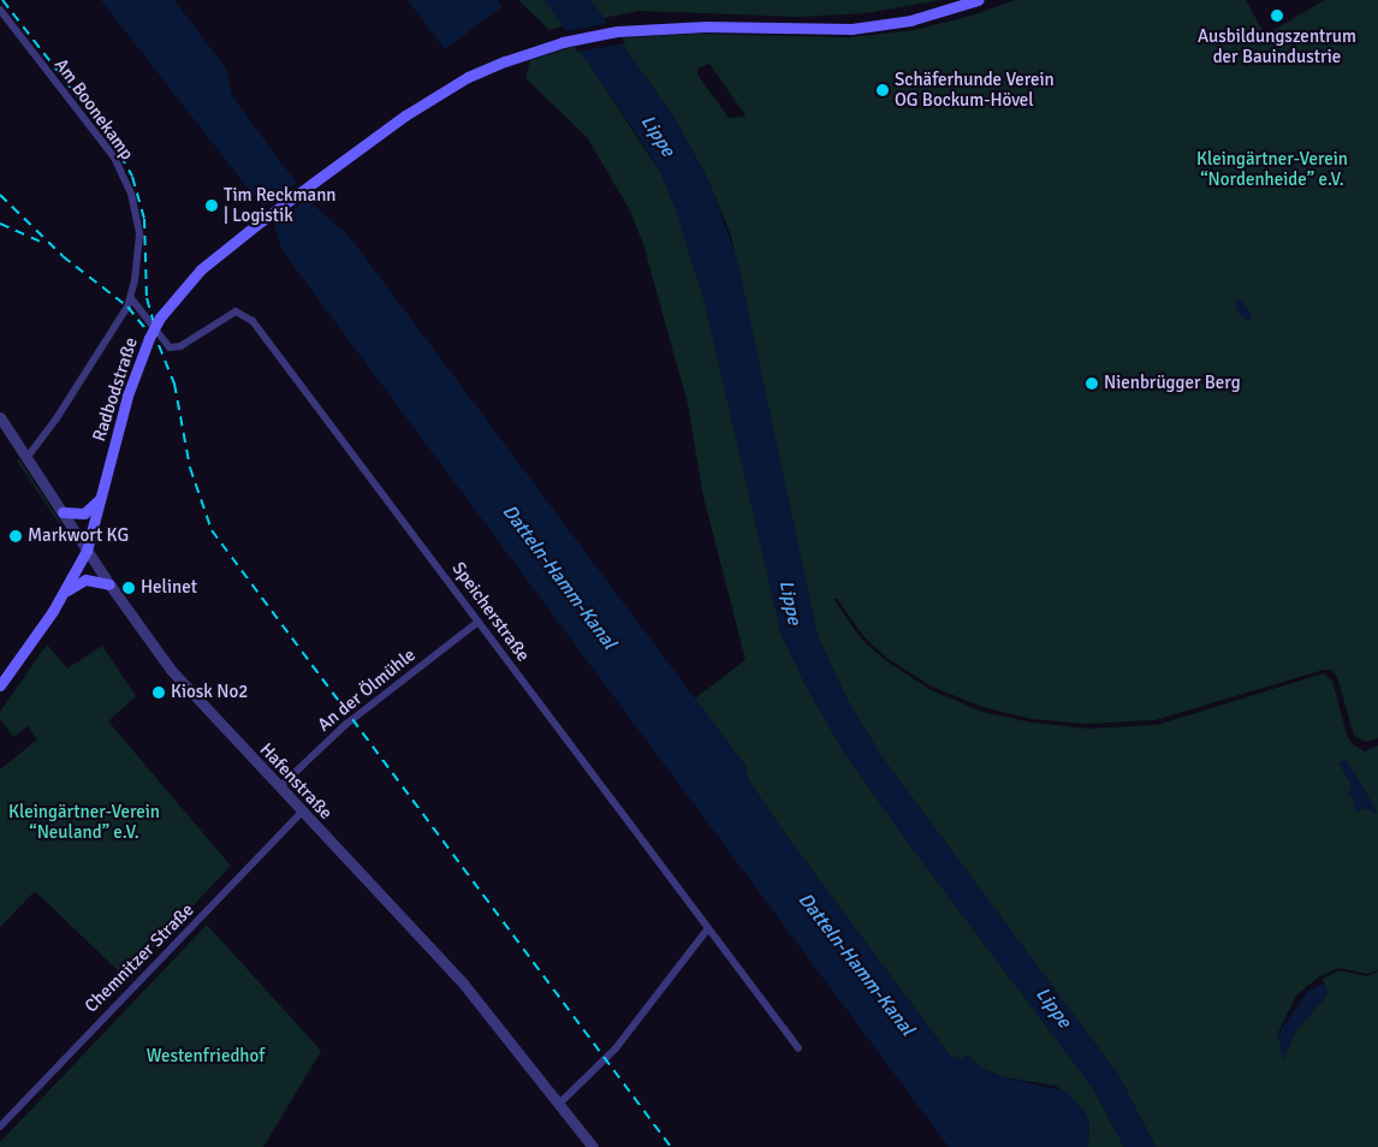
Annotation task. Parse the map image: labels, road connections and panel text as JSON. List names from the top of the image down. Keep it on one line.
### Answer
{"streets":{"main road":["Radbodstraße"],"street":["Am Boonekamp","Speicherstraße","An der Ölmühle","Hafenstraße","Chemnitzer Straße"]},"crossings":[["Am Boonekamp","Speicherstraße"],["Am Boonekamp","Hafenstraße"],["Radbodstraße","Hafenstraße"],["Speicherstraße","An der Ölmühle"],["An der Ölmühle","Hafenstraße"],["Hafenstraße","Chemnitzer Straße"]],"water":["Lippe","Datteln-Hamm-Kanal"],"parks":["Kleingärtner-Verein “Nordenheide” e.V.","Kleingärtner-Verein “Neuland” e.V.","Westenfriedhof"],"places":["Ausbildungszentrum der Bauindustrie","Schäferhunde Verein OG Bockum-Hövel","Tim Reckmann | Logistik","Nienbrügger Berg","Markwort KG","Helinet","Kiosk No2"]}
